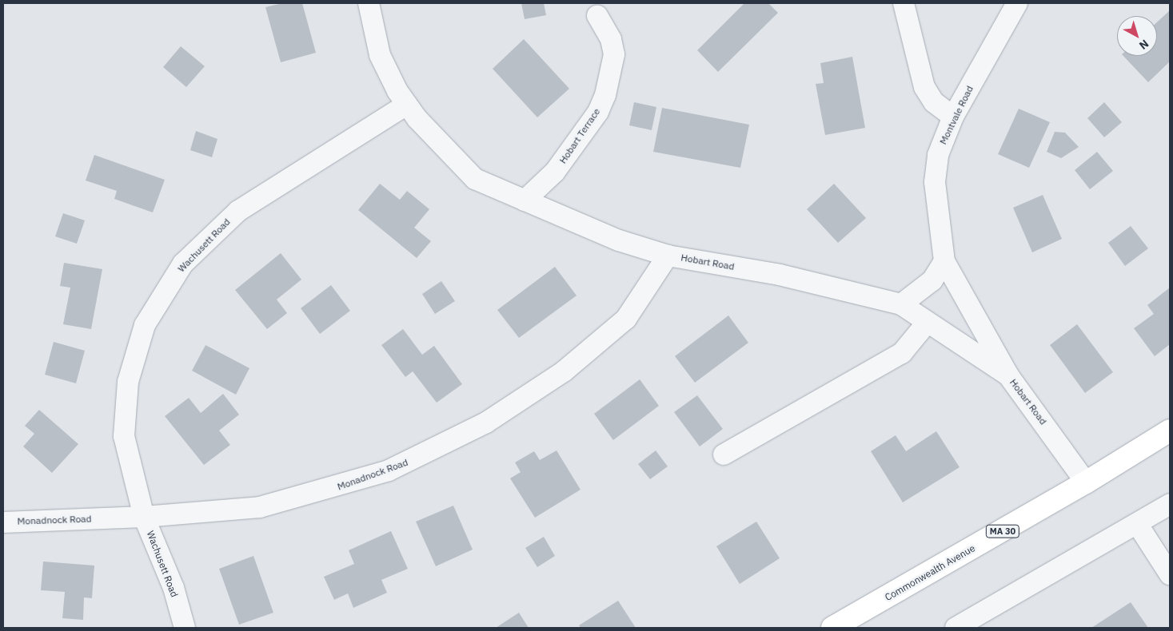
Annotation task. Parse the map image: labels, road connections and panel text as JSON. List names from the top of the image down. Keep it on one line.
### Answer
{"streets":{"main road":["MA 30","Commonwealth Avenue"],"street":["Montvale Road","Hobart Terrace","Wachusett Road","Hobart Road","Monadnock Road"]},"crossings":[["Montvale Road","Hobart Road"],["Hobart Terrace","Hobart Road"],["Wachusett Road","Hobart Road"],["Wachusett Road","Monadnock Road"],["Hobart Road","Monadnock Road"],["Hobart Road","Commonwealth Avenue"]],"north":"bottom right"}
